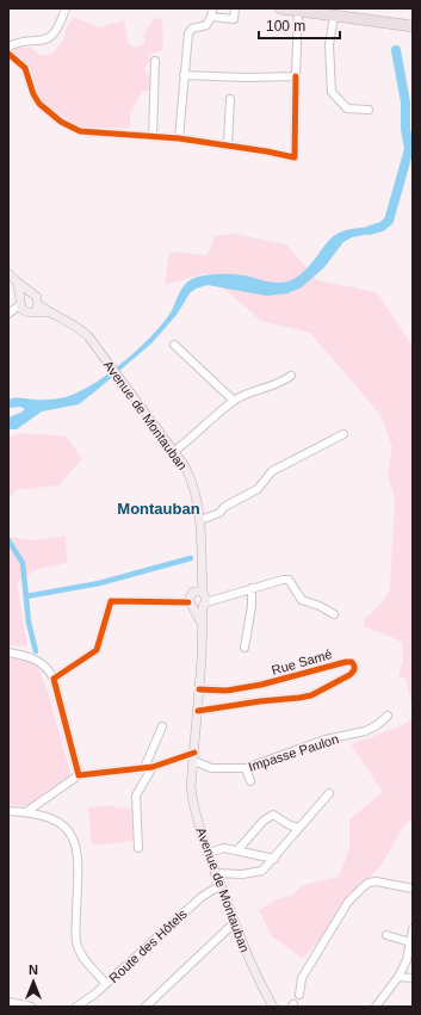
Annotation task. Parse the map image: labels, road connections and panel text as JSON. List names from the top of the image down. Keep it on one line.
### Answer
{"streets":{"main road":["Avenue de Montauban"],"street":["Rue Samé","Impasse Paulon","Route des Hôtels"]},"crossings":[["Avenue de Montauban","Rue Samé"],["Avenue de Montauban","Impasse Paulon"],["Avenue de Montauban","Route des Hôtels"]],"districts":["Montauban"],"scale_bar":"100 m","north":"top"}
